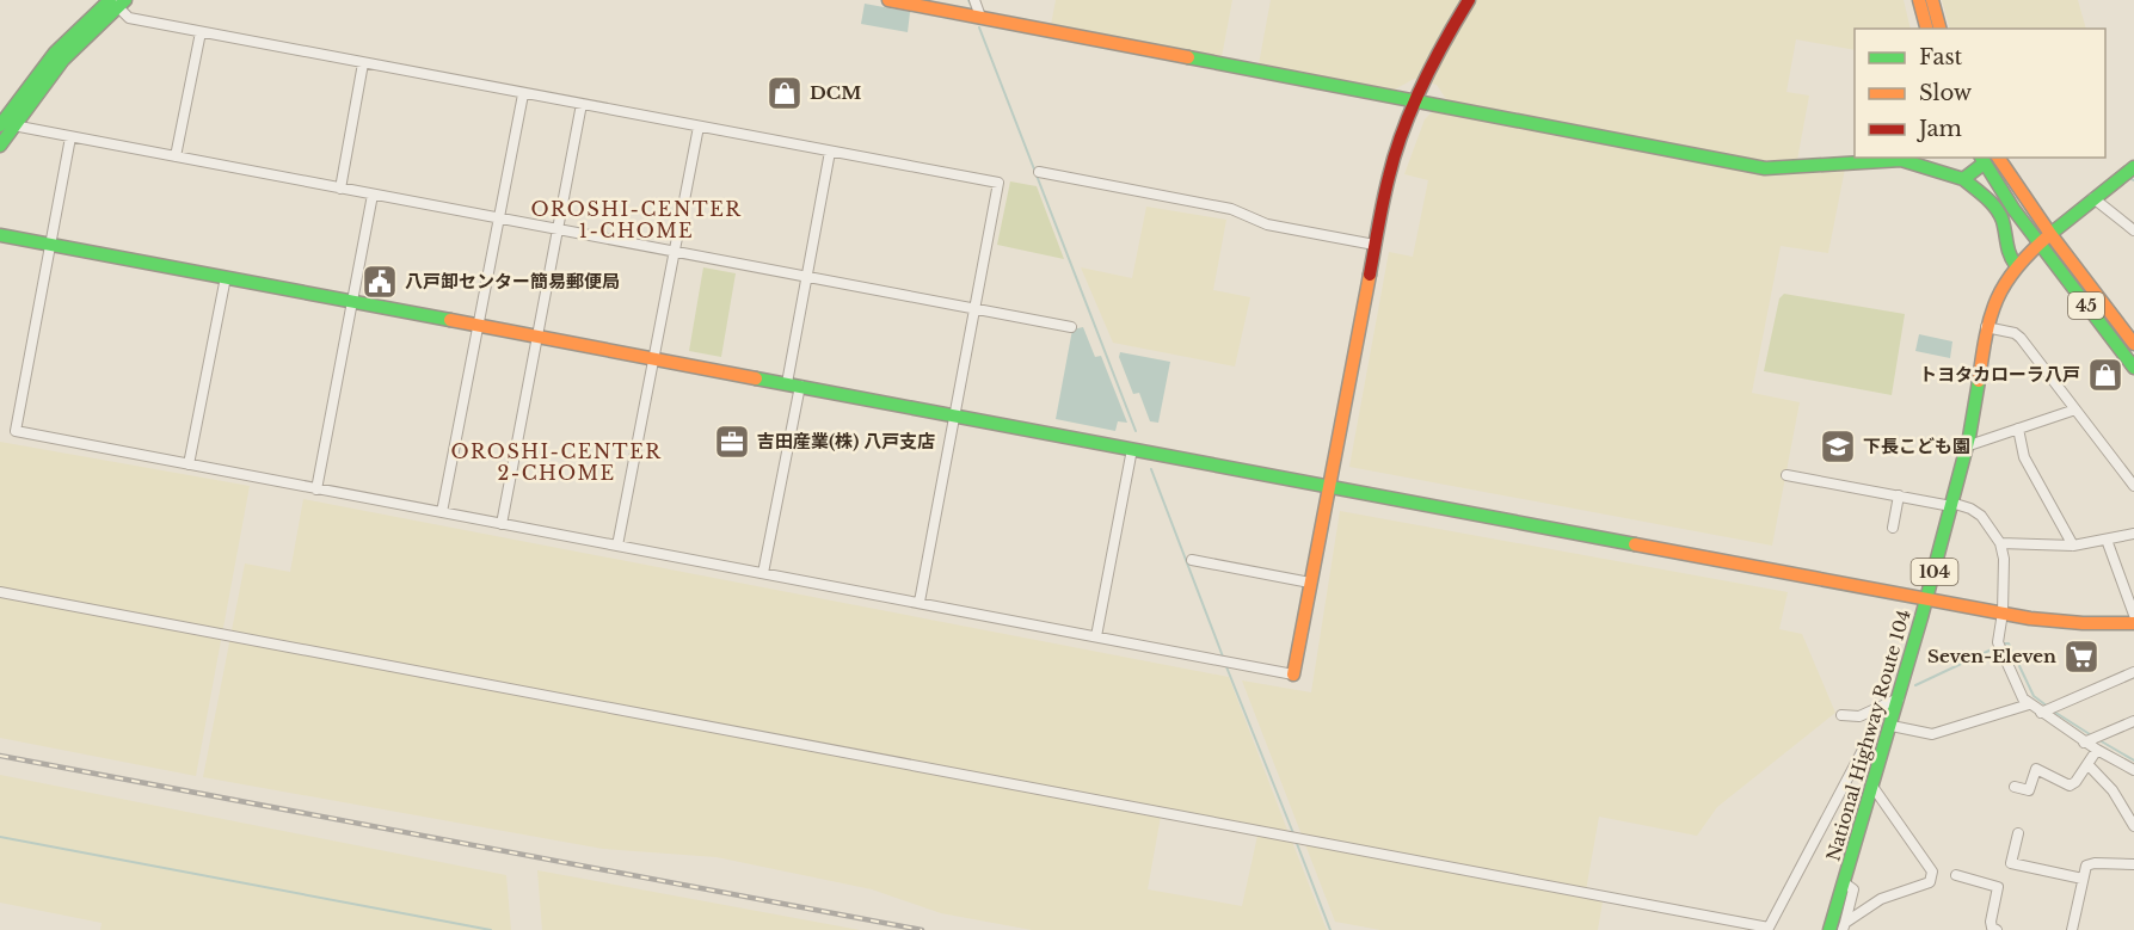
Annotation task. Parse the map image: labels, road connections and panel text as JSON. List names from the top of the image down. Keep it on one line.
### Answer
{"streets":{"main road":["45","104","National Highway Route 104"]},"crossings":[["45","National Highway Route 104"]],"districts":["OROSHI-CENTER 1-CHOME","OROSHI-CENTER 2-CHOME"],"places":{"shop":["DCM","トヨタカローラ八戸"],"public building":["八戸卸センター簡易郵便局"],"office":["吉田産業(株) 八戸支店"],"school or university":["下長こども園"],"supermarket":["Seven-Eleven"]},"legend":["Fast","Slow","Jam"]}
